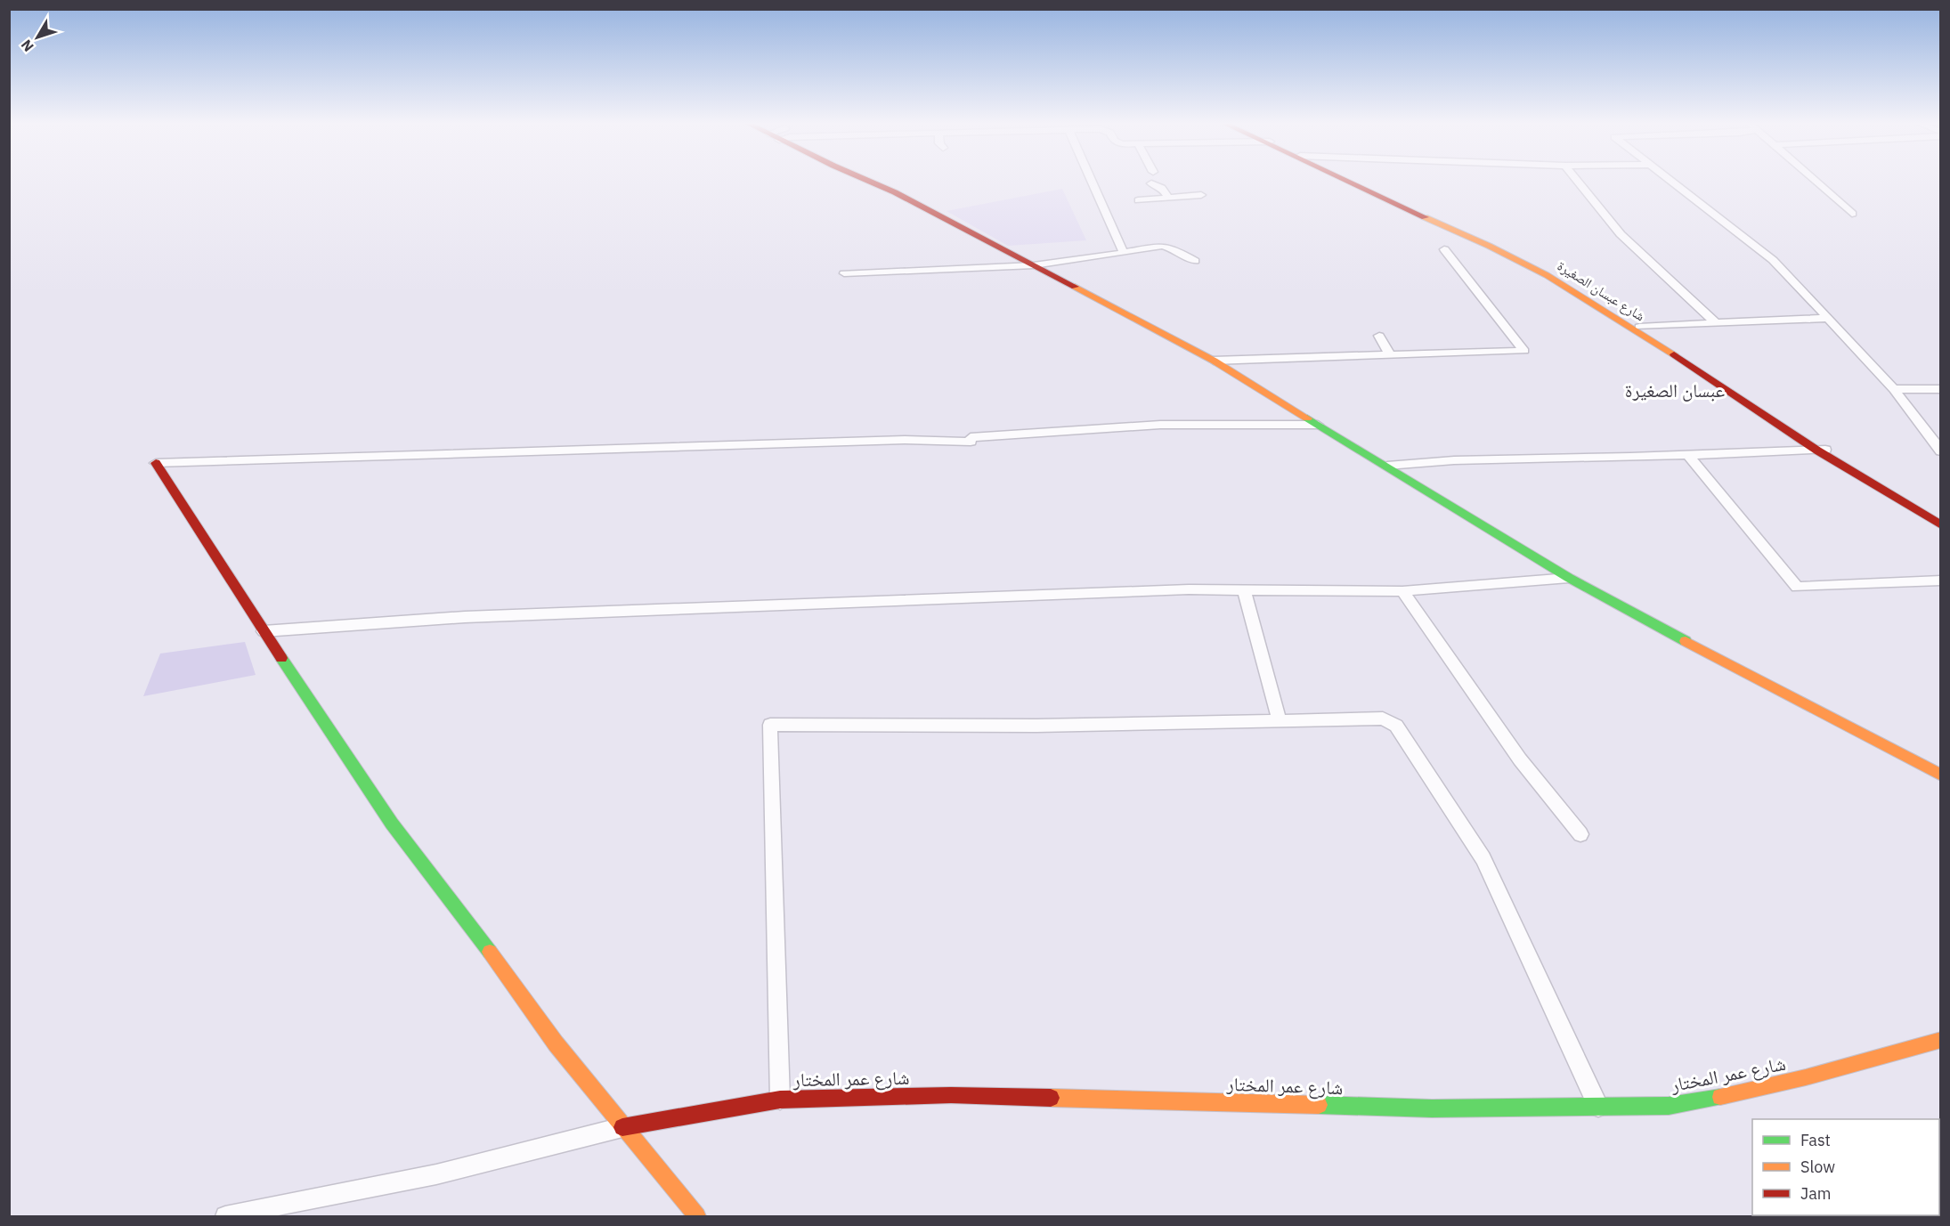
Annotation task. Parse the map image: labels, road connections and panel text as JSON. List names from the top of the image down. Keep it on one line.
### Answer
{"streets":{"street":["شارع عبسان الصغيرة","شارع عمر المختار"]},"districts":["عبسان الصغيرة"],"legend":["Fast","Slow","Jam"],"north":"bottom left"}
